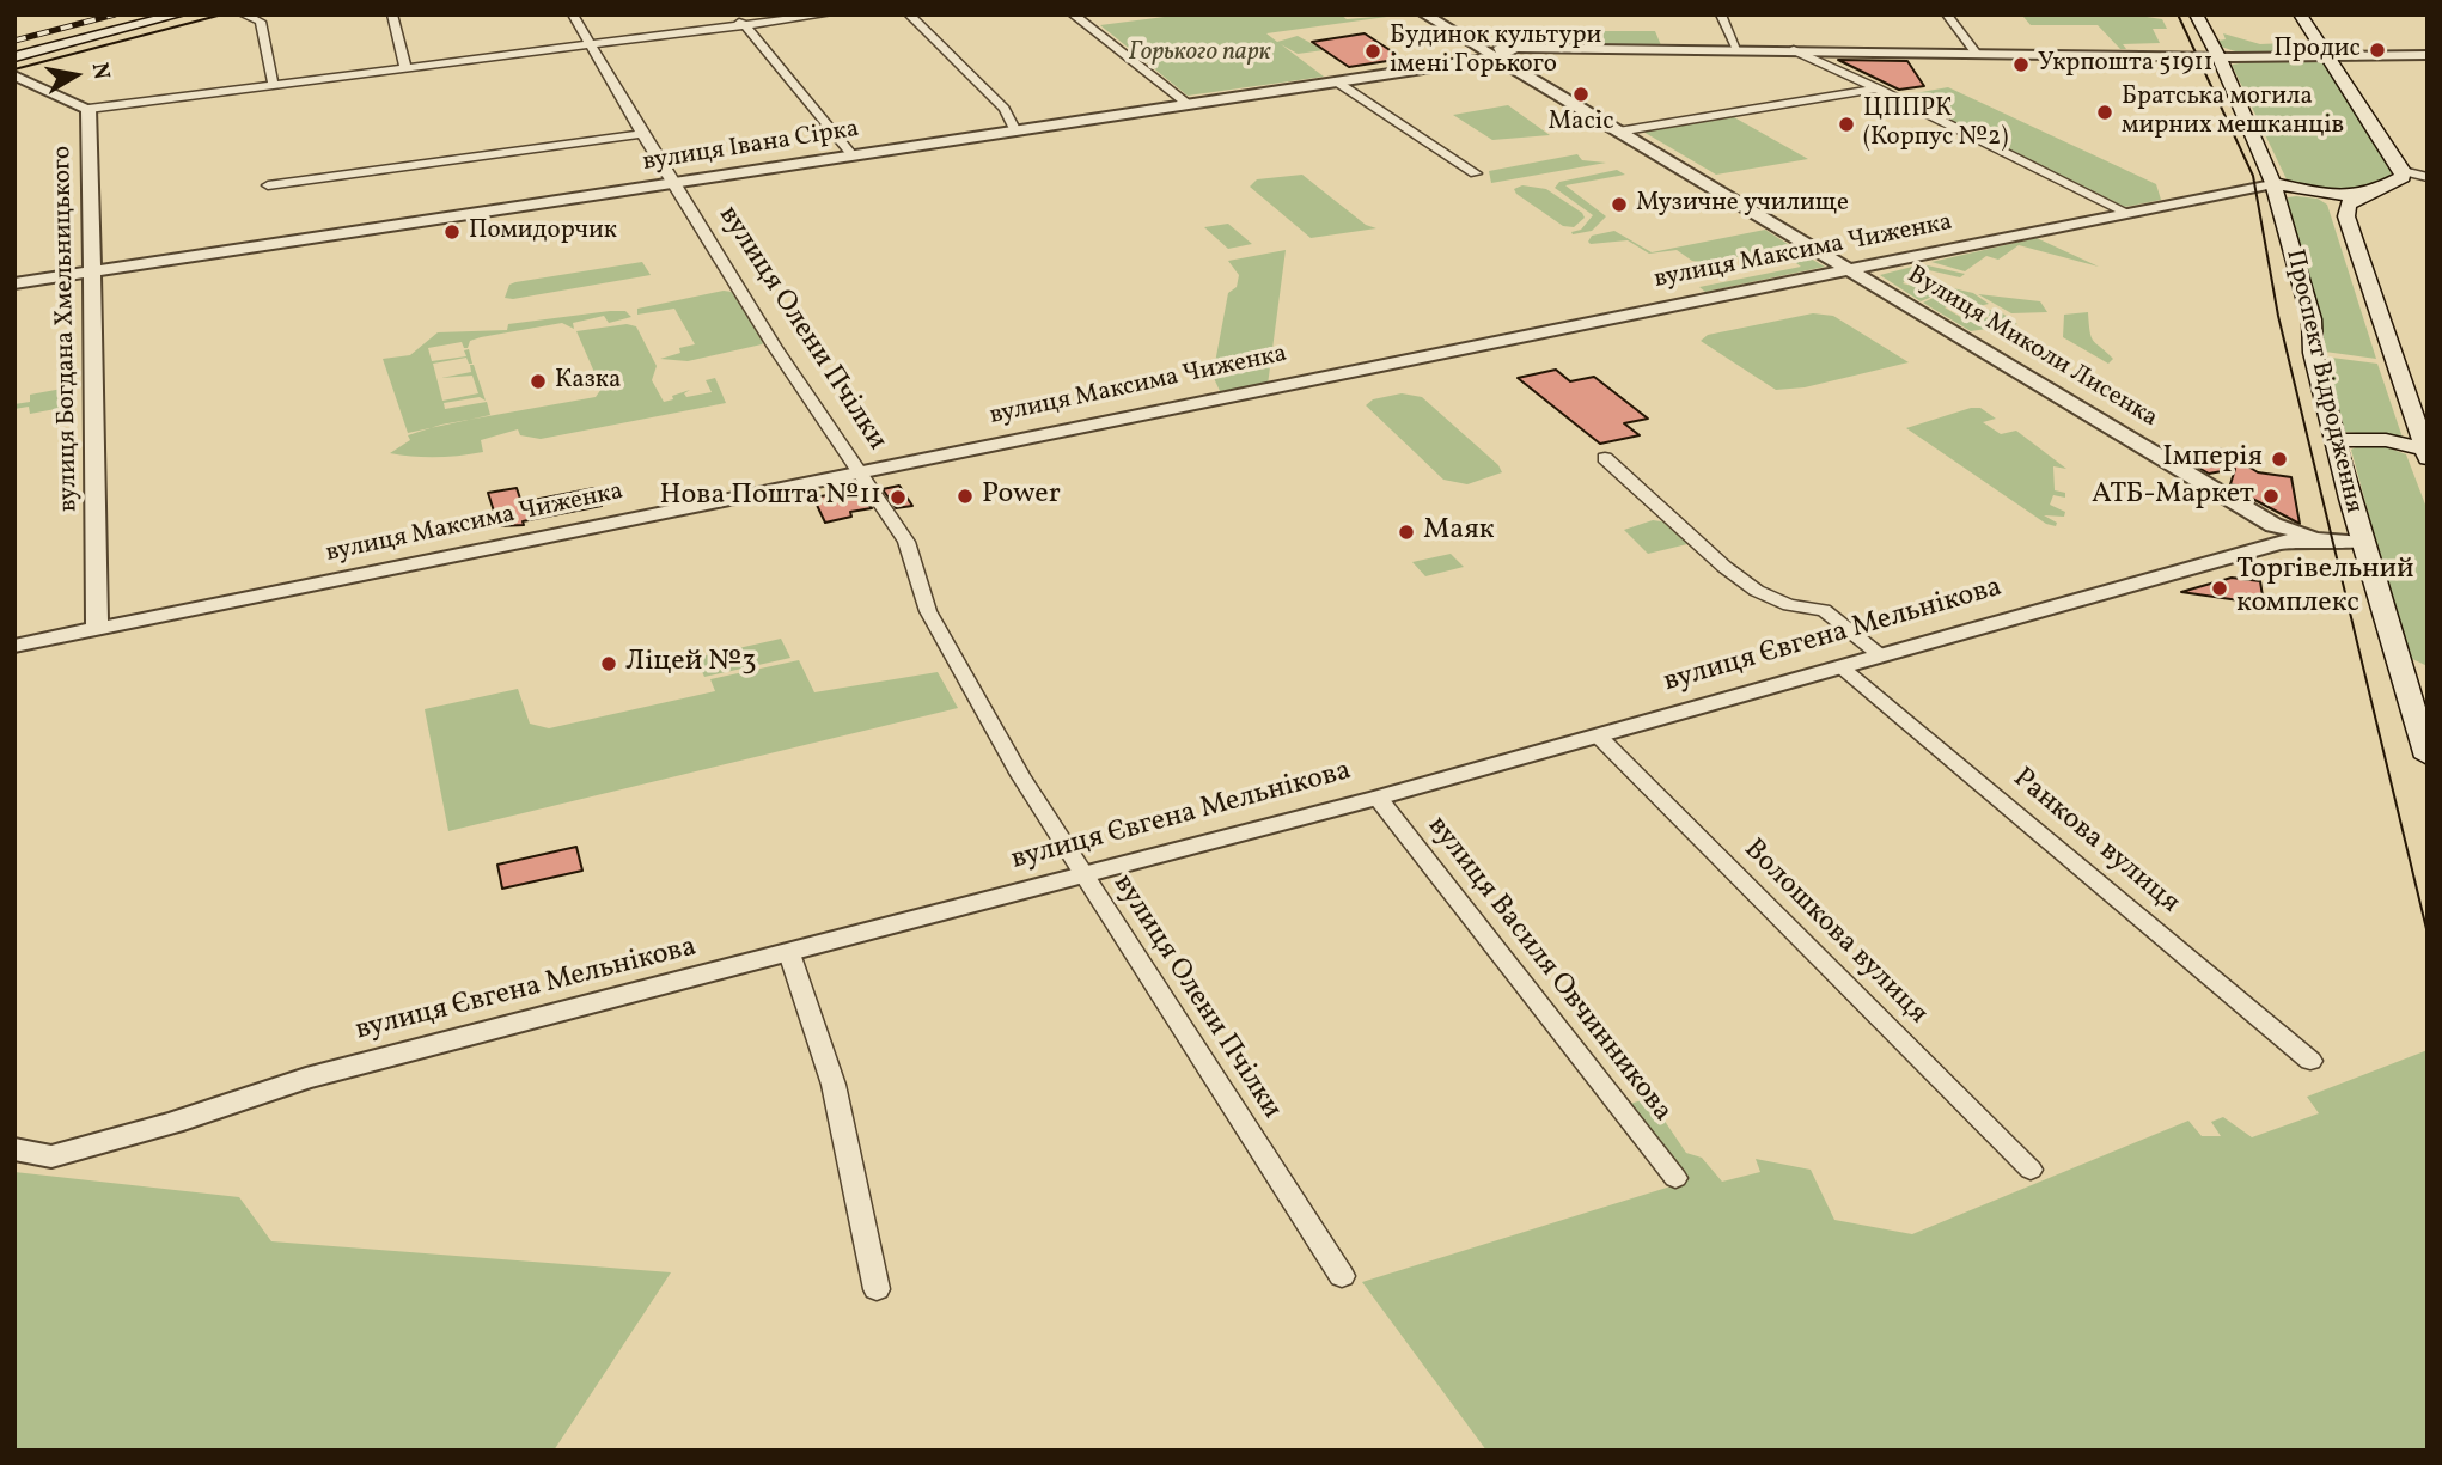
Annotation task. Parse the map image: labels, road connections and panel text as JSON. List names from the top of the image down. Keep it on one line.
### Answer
{"streets":{"main road":["Проспект Відродження"],"street":["вулиця Івана Сірка","вулиця Максима Чиженка","вулиця Богдана Хмельницького","вулиця Олени Пчілки","Вулиця Миколи Лисенка","вулиця Євгена Мельнікова","Ранкова вулиця","Волошкова вулиця","вулиця Василя Овчинникова"]},"crossings":[["вулиця Івана Сірка","вулиця Богдана Хмельницького"],["вулиця Івана Сірка","вулиця Олени Пчілки"],["вулиця Івана Сірка","Вулиця Миколи Лисенка"],["вулиця Максима Чиженка","вулиця Богдана Хмельницького"],["вулиця Максима Чиженка","вулиця Олени Пчілки"],["вулиця Максима Чиженка","Вулиця Миколи Лисенка"],["вулиця Максима Чиженка","Проспект Відродження"],["вулиця Олени Пчілки","вулиця Євгена Мельнікова"],["Вулиця Миколи Лисенка","вулиця Євгена Мельнікова"],["Проспект Відродження","вулиця Євгена Мельнікова"],["вулиця Євгена Мельнікова","Ранкова вулиця"],["вулиця Євгена Мельнікова","Волошкова вулиця"],["вулиця Євгена Мельнікова","вулиця Василя Овчинникова"]],"parks":["Горького парк"],"places":["Продис","Будинок культури імені Горького","Укрпошта 51911","Macic","Братська могила мирних мешканців","ЦППРК (Корпус №2)","Музичне училище","Помидорчик","Казка","Імперія","Power","АТБ-Маркет","Нова Пошта №11","Маяк","Торгівельний комплекс","Ліцей №3"],"north":"right"}
